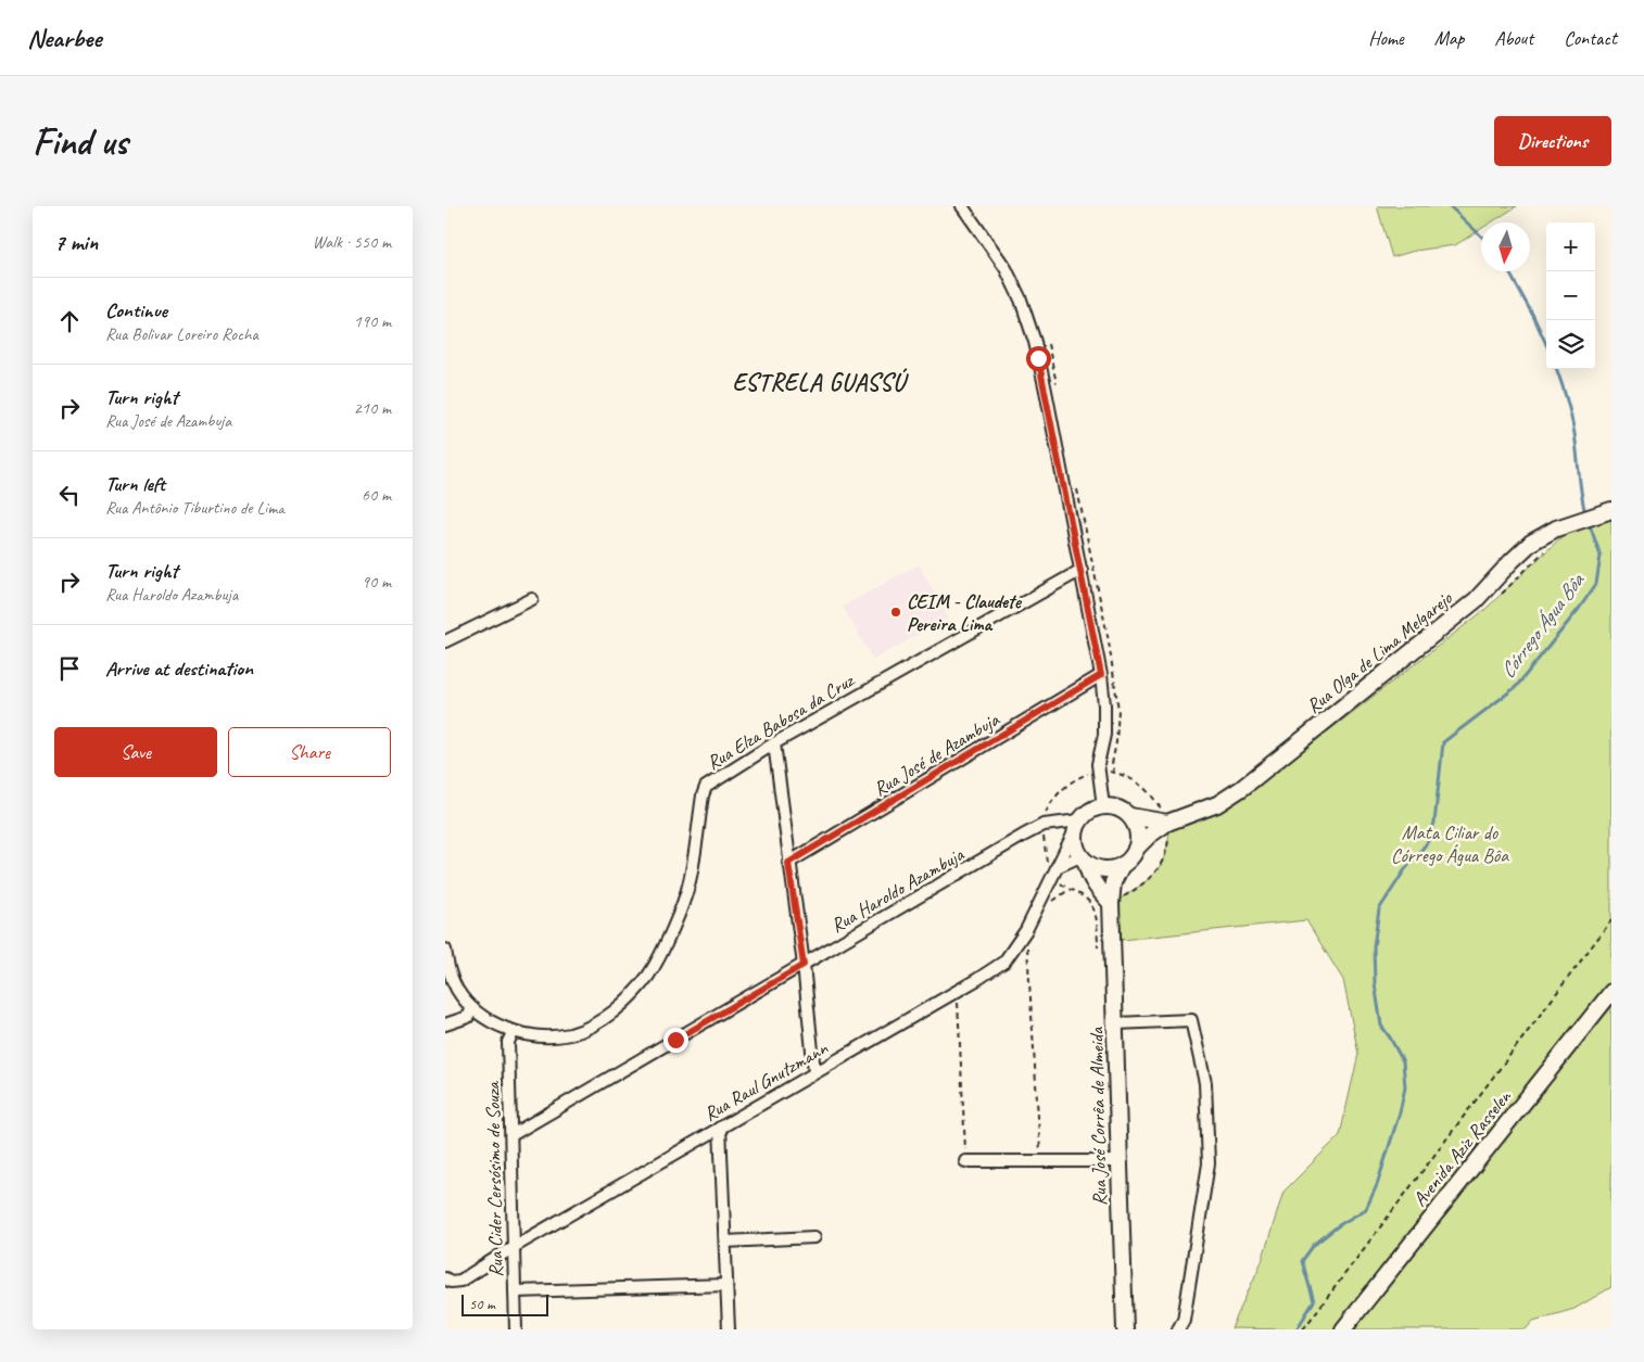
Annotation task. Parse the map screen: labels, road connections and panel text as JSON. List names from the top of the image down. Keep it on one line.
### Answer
{"streets":{"street":["Rua Olga de Lima Melgarejo","Rua Elza Babosa da Cruz","Rua José de Azambuja","Rua Haroldo Azambuja","Rua Raul Gnutzmann","Rua José Corrêa de Almeida","Avenida Aziz Rasselen","Rua Cider Cersósimo de Souza"]},"crossings":[["Rua Olga de Lima Melgarejo","Rua Haroldo Azambuja"],["Rua Olga de Lima Melgarejo","Rua Raul Gnutzmann"],["Rua Olga de Lima Melgarejo","Rua José Corrêa de Almeida"],["Rua Elza Babosa da Cruz","Rua Cider Cersósimo de Souza"],["Rua Haroldo Azambuja","Rua Raul Gnutzmann"],["Rua Haroldo Azambuja","Rua José Corrêa de Almeida"],["Rua Haroldo Azambuja","Rua Cider Cersósimo de Souza"],["Rua Raul Gnutzmann","Rua José Corrêa de Almeida"],["Rua Raul Gnutzmann","Rua Cider Cersósimo de Souza"]],"districts":["ESTRELA GUASSÚ"],"water":["Córrego Água Bôa"],"parks":["Mata Ciliar do Córrego Água Bôa"],"places":["CEIM - Claudete Pereira Lima"],"scale_bar":"50 m","north":"bottom","page":{"header":"Nearbee","nav":["Home","Map","About","Contact"],"buttons":["Directions",["Save","Share"]],"title":"Find us","heading":["7 min","Walk · 550 m"],"map_buttons":["+","−"],"list":[["Continue","Rua Bolivar Loreiro Rocha","190 m"],["Turn right","Rua José de Azambuja","210 m"],["Turn left","Rua Antônio Tiburtino de Lima","60 m"],["Turn right","Rua Haroldo Azambuja","90 m"],"Arrive at destination"],"scale":"50 m"}}
